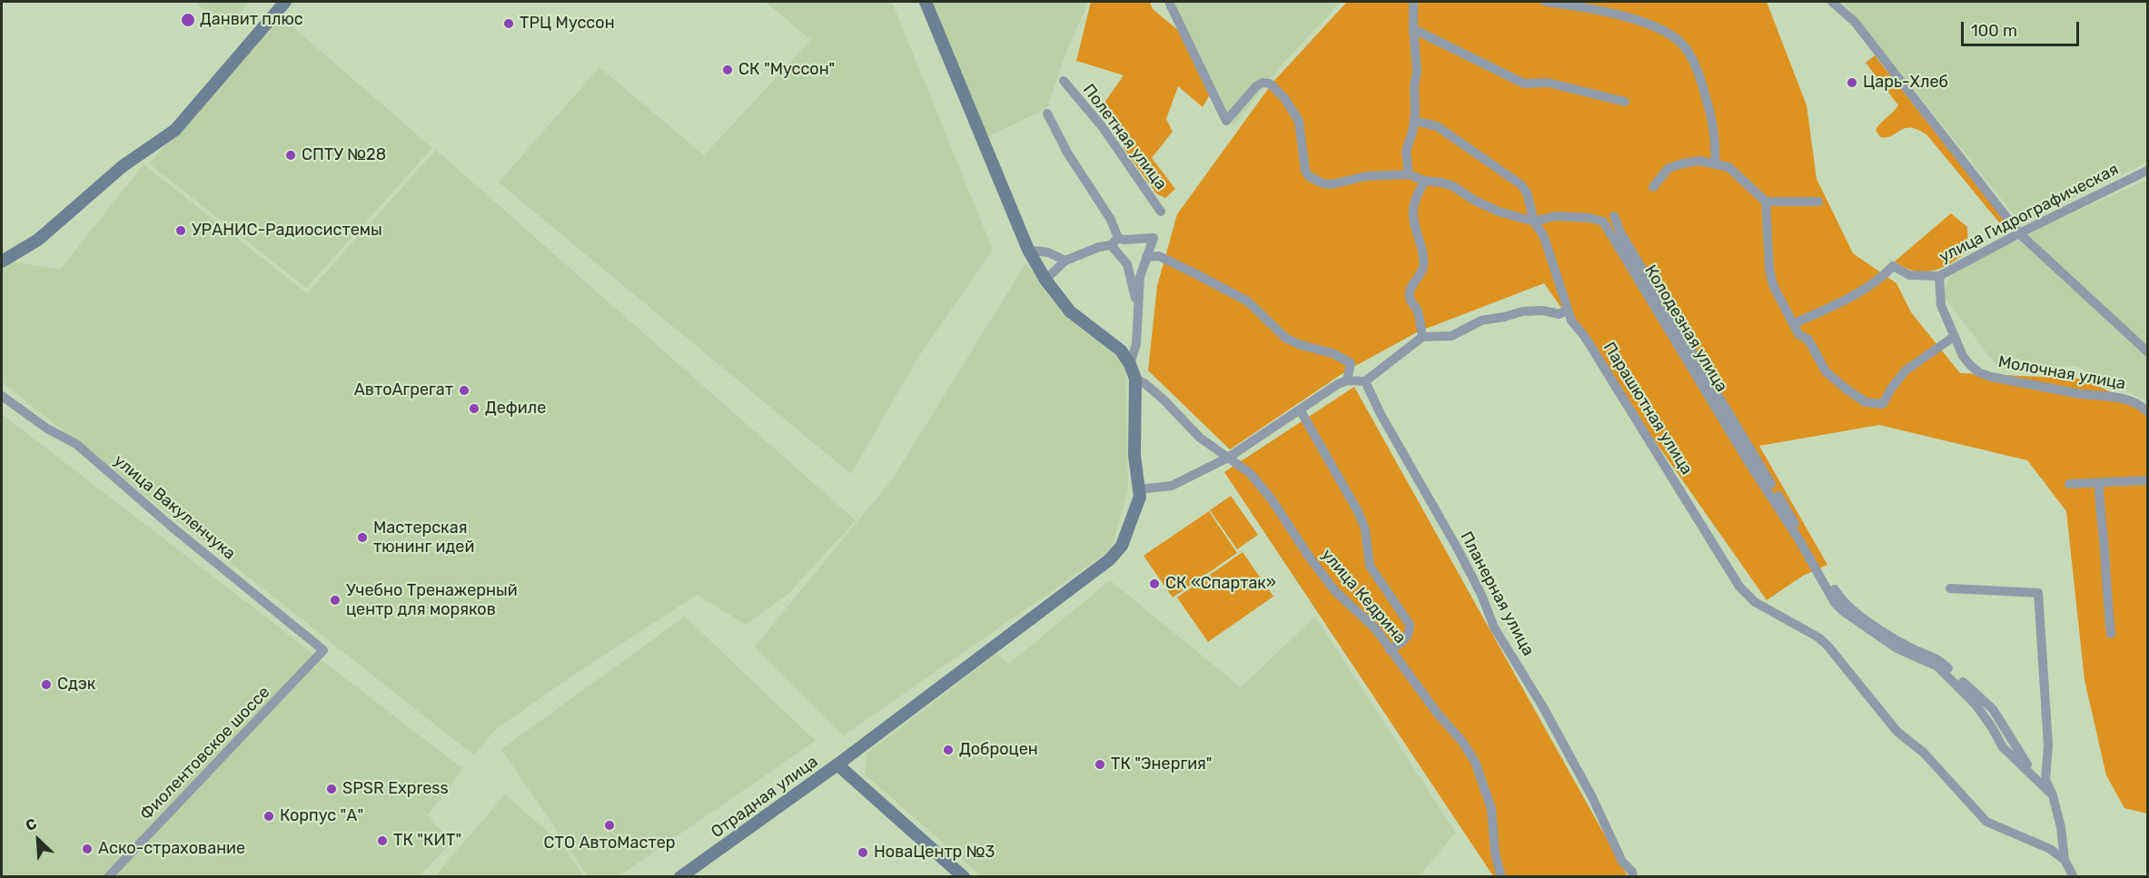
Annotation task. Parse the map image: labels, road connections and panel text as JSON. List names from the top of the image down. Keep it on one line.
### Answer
{"streets":{"street":["Полетная улица","улица Гидрографическая","Колодезная улица","Молочная улица","Парашютная улица","улица Вакуленчука","Планерная улица","улица Кедрина","Фиолентовское шоссе","Отрадная улица"]},"crossings":[["улица Гидрографическая","Молочная улица"],["Колодезная улица","Парашютная улица"],["улица Вакуленчука","Фиолентовское шоссе"]],"places":["Данвит плюс","ТРЦ Муссон","СК \"Муссон\"","Царь-Хлеб","СПТУ №28","УРАНИС-Радиосистемы","АвтоАгрегат","Дефиле","Мастерская тюнинг идей","СК «Спартак»","Учебно Тренажерный центр для моряков","Сдэк","Доброцен","ТК \"Энергия\"","SPSR Express","Корпус \"А\"","СТО АвтоМастер","ТК \"КИТ\"","Аско-страхование","НоваЦентр №3"],"scale_bar":"100 m","north":"top left"}
